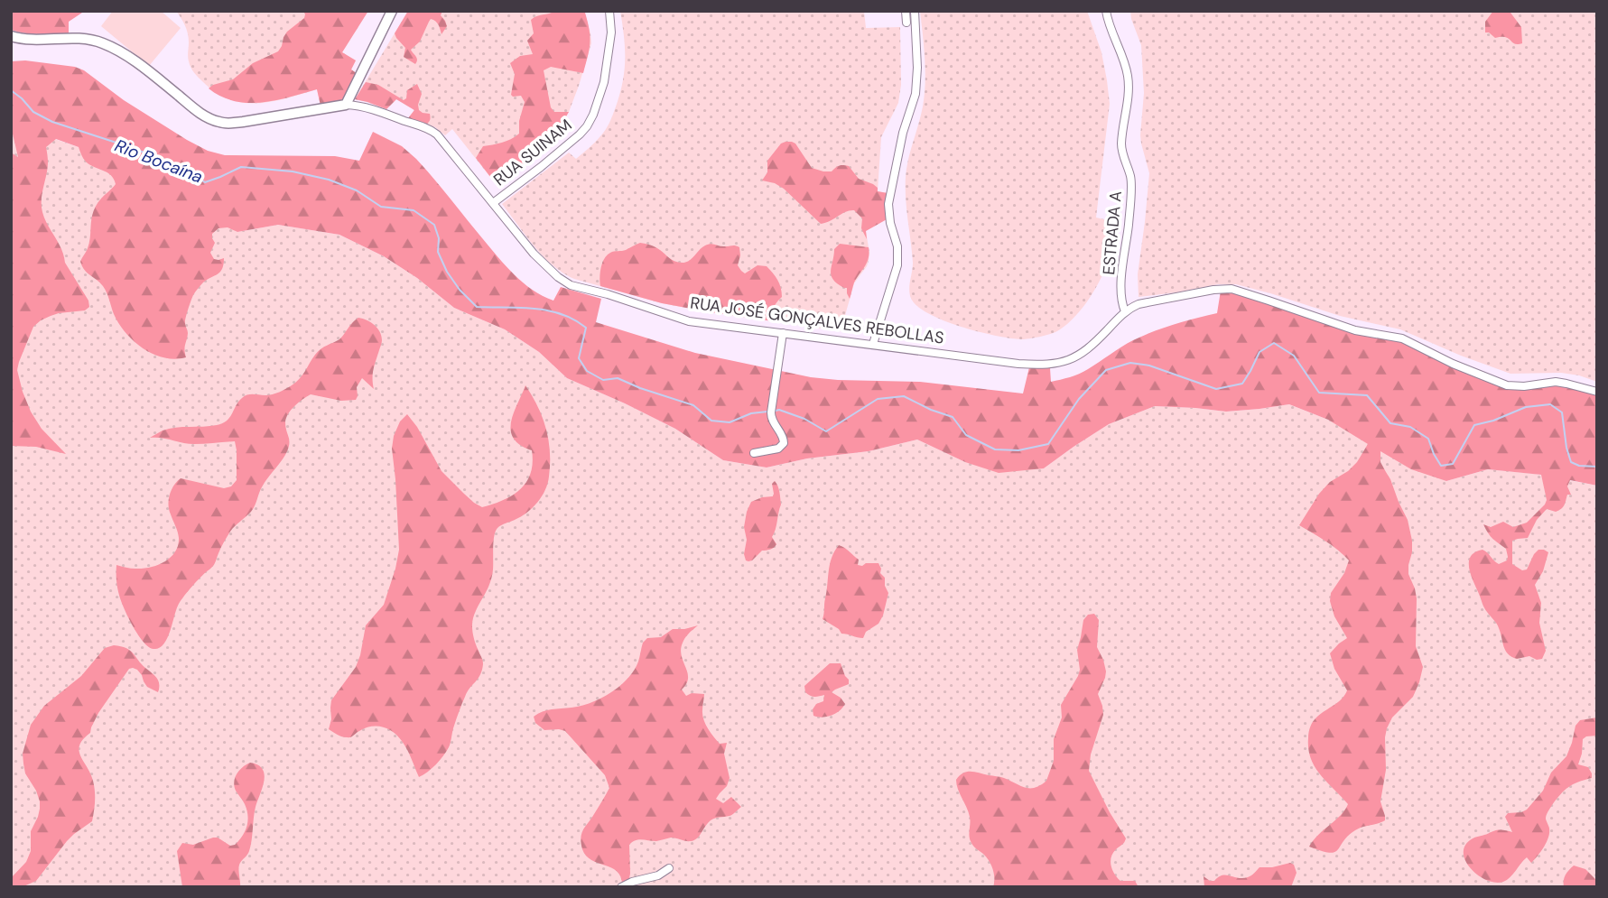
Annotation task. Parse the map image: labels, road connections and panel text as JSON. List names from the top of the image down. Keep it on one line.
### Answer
{"streets":{"street":["RUA SUINAM","ESTRADA A","RUA JOSÉ GONÇALVES REBOLLAS"]},"crossings":[["RUA SUINAM","RUA JOSÉ GONÇALVES REBOLLAS"],["ESTRADA A","RUA JOSÉ GONÇALVES REBOLLAS"]],"water":["Rio Bocaína"]}
